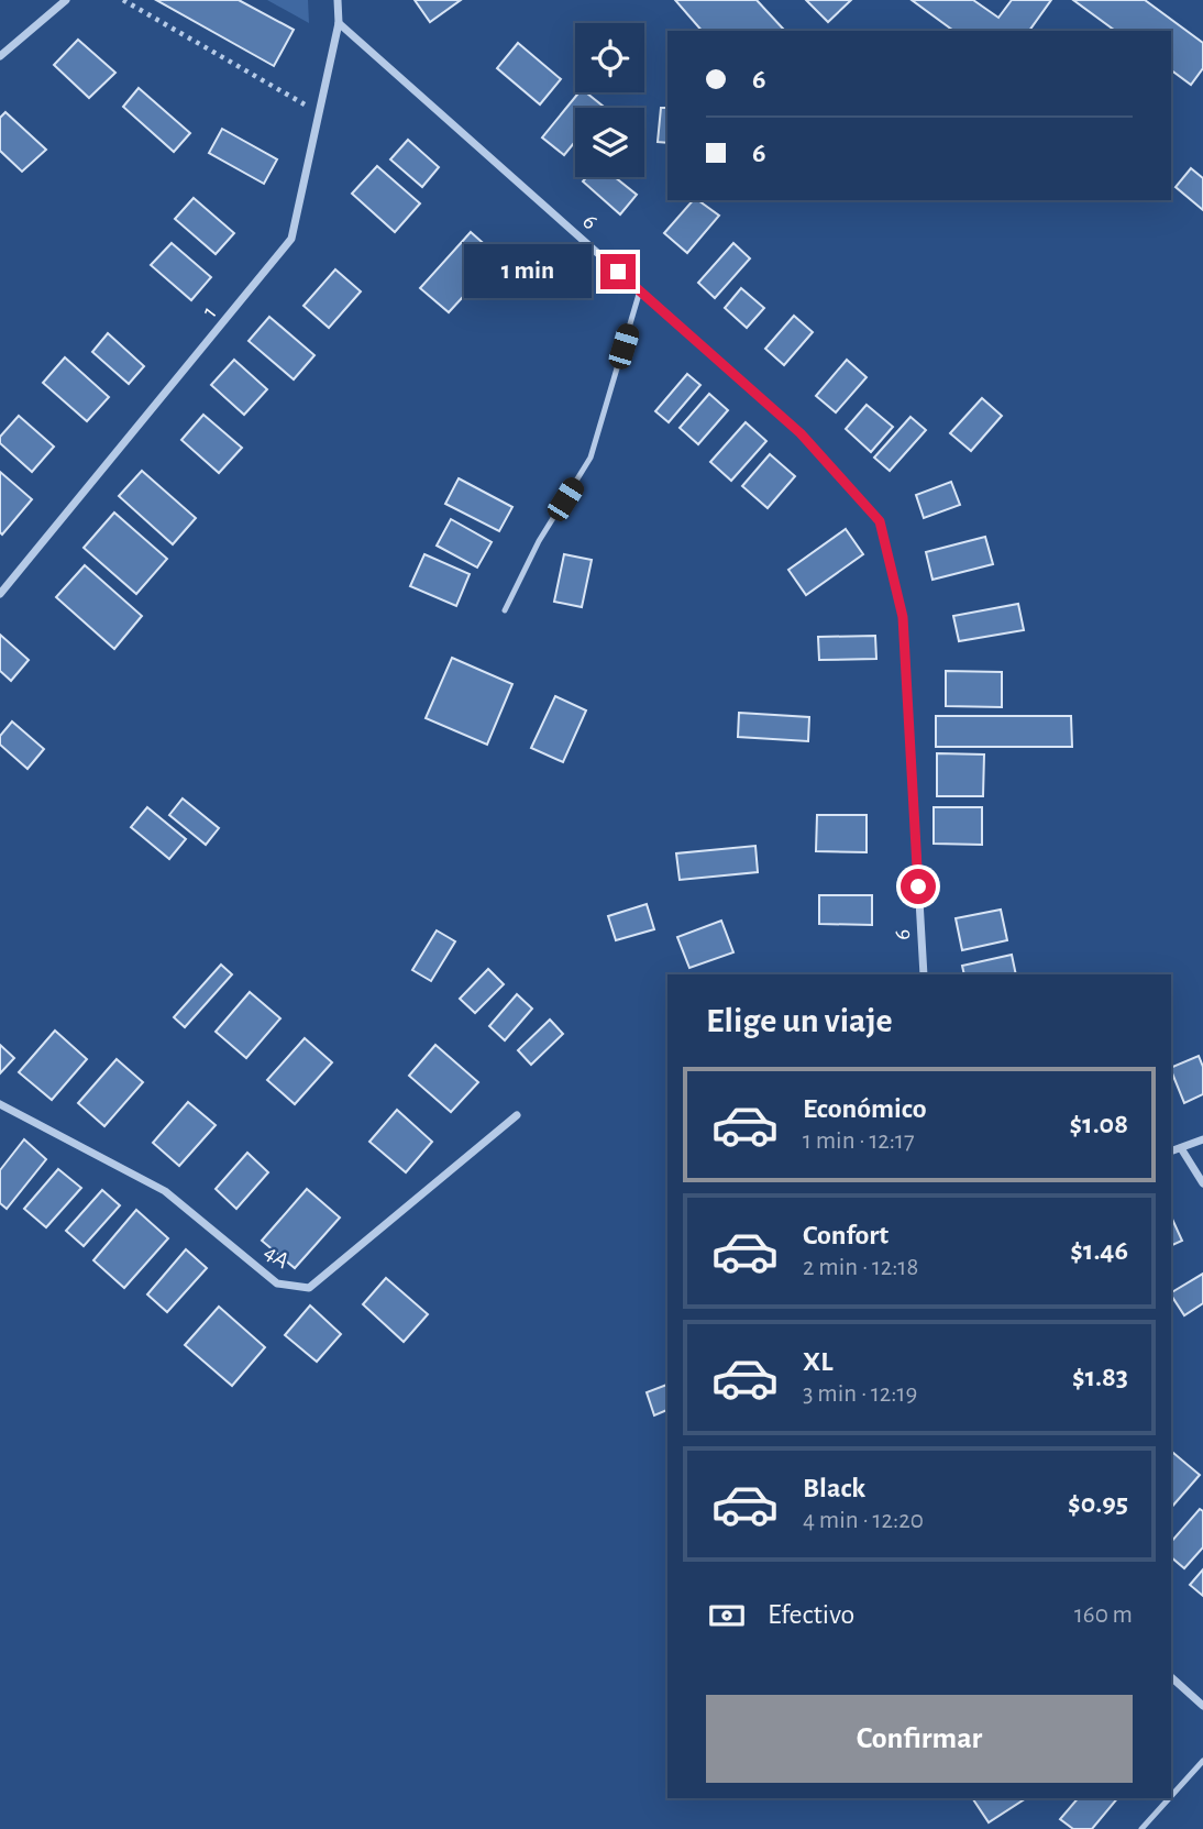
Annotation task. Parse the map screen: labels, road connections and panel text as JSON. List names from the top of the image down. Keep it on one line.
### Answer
{"streets":{"street":["6","1","4A"]},"crossings":[["6","1"]],"page":{"banner":["6","6"],"bubble":"1 min","heading":"Elige un viaje","list":[{"name":"Económico","note":"1 min · 12:17","value":"$1.08"},{"name":"Confort","note":"2 min · 12:18","value":"$1.46"},{"name":"XL","note":"3 min · 12:19","value":"$1.83"},{"name":"Black","note":"4 min · 12:20","value":"$0.95"}],"pay":["Efectivo","160 m"],"buttons":"Confirmar"}}
